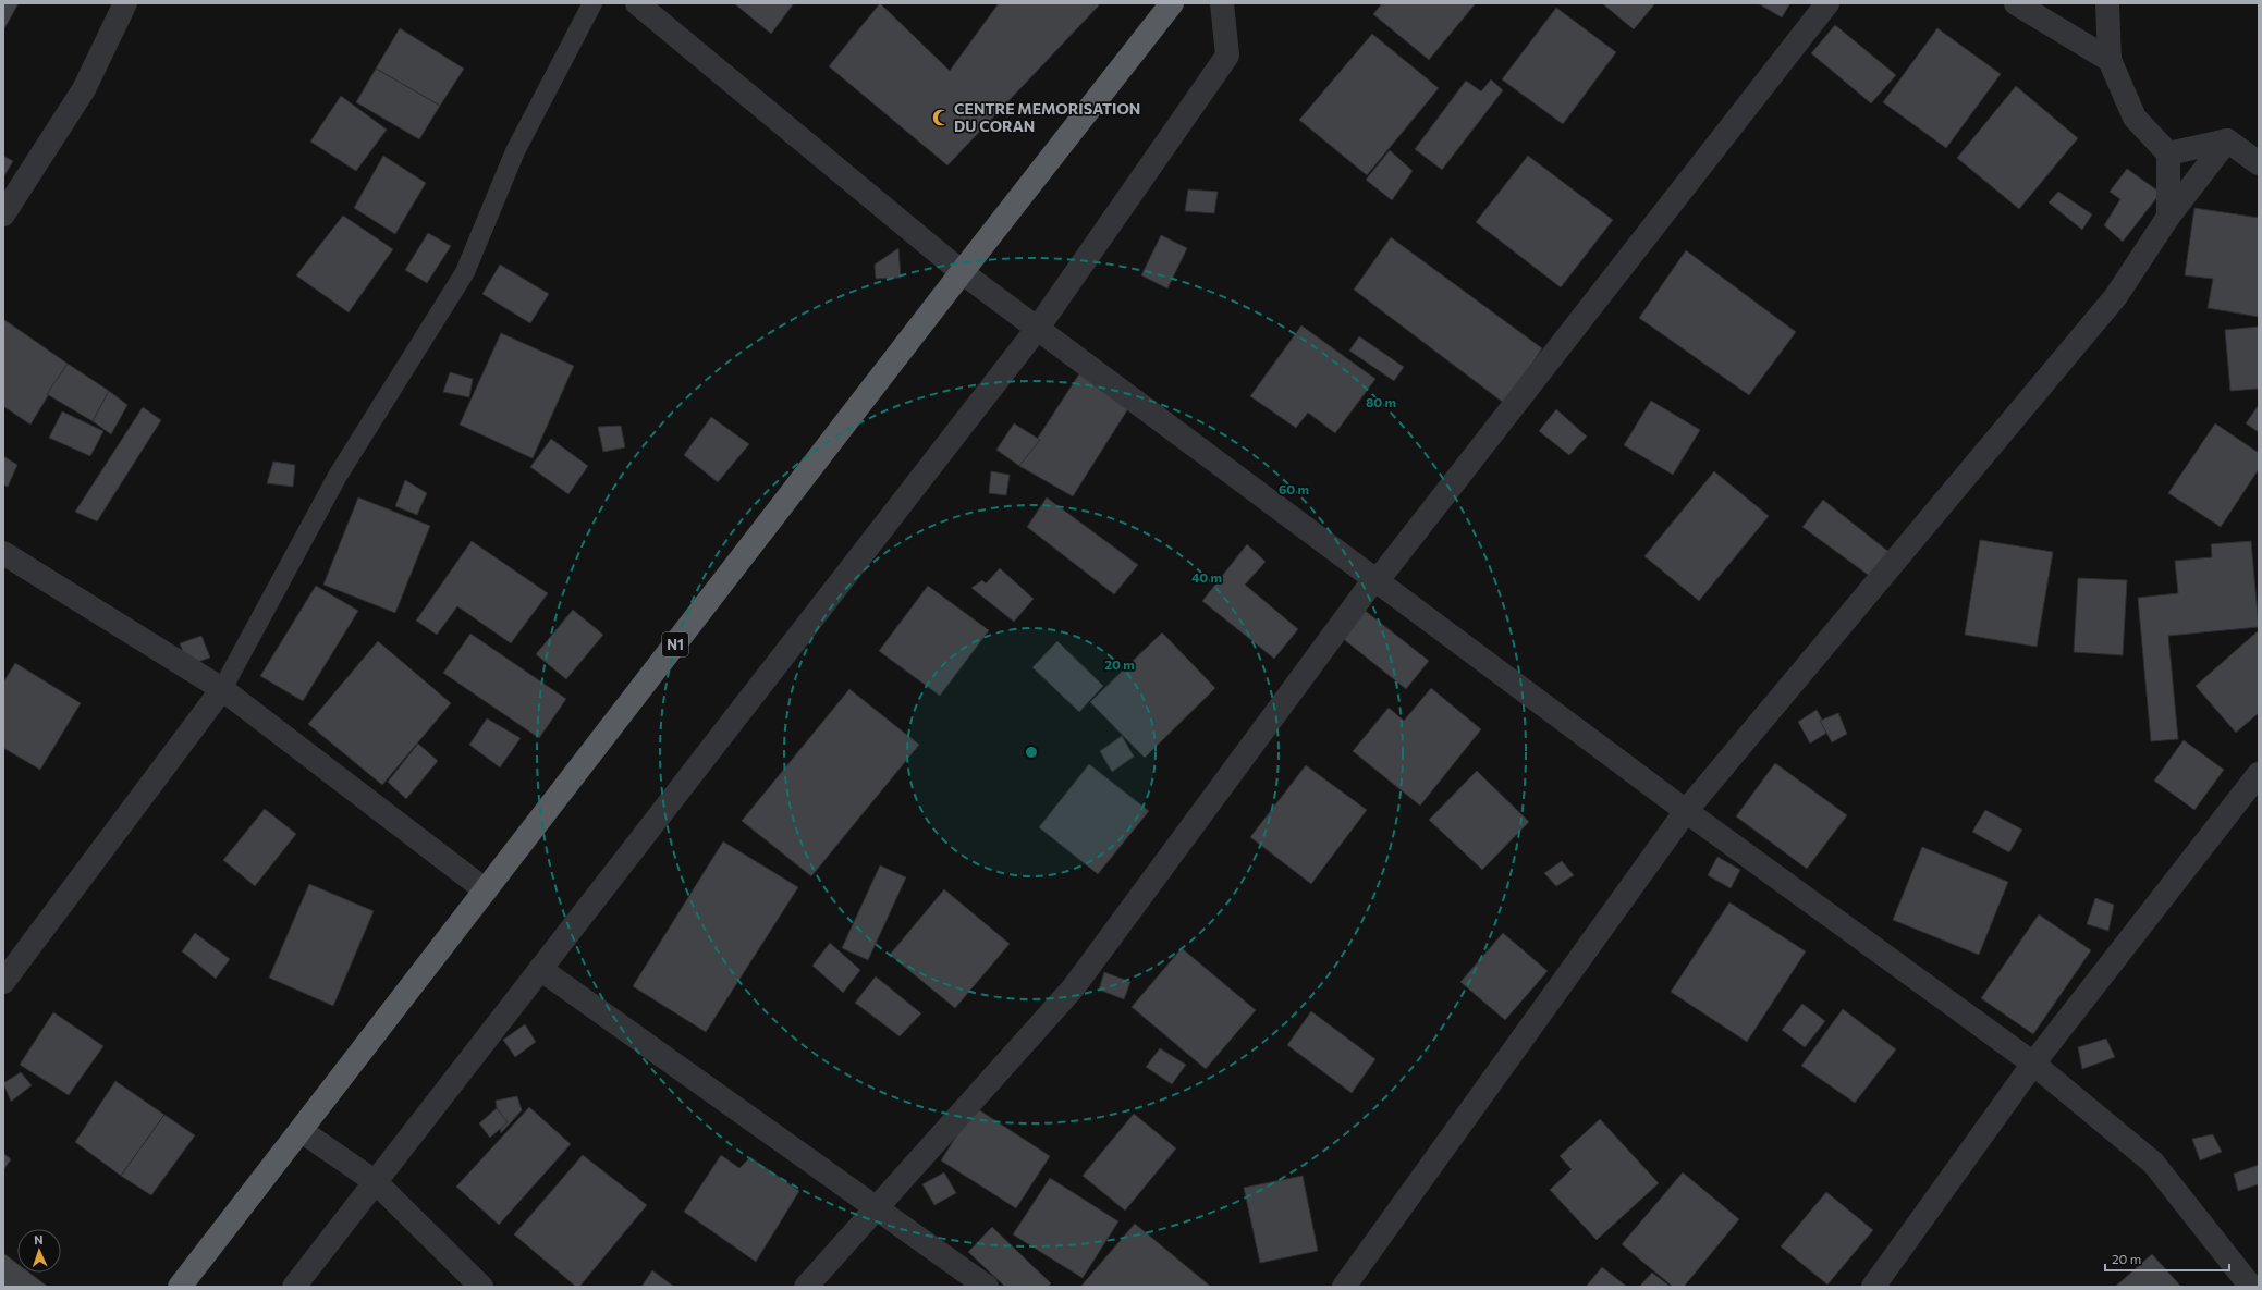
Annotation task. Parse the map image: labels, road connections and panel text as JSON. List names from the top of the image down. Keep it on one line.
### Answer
{"streets":{"highway":["N1"]},"places":{"mosque":["CENTRE MEMORISATION DU CORAN"]},"scale_bar":"20 m","north":"top","rings":["80 m","60 m","40 m","20 m"]}
